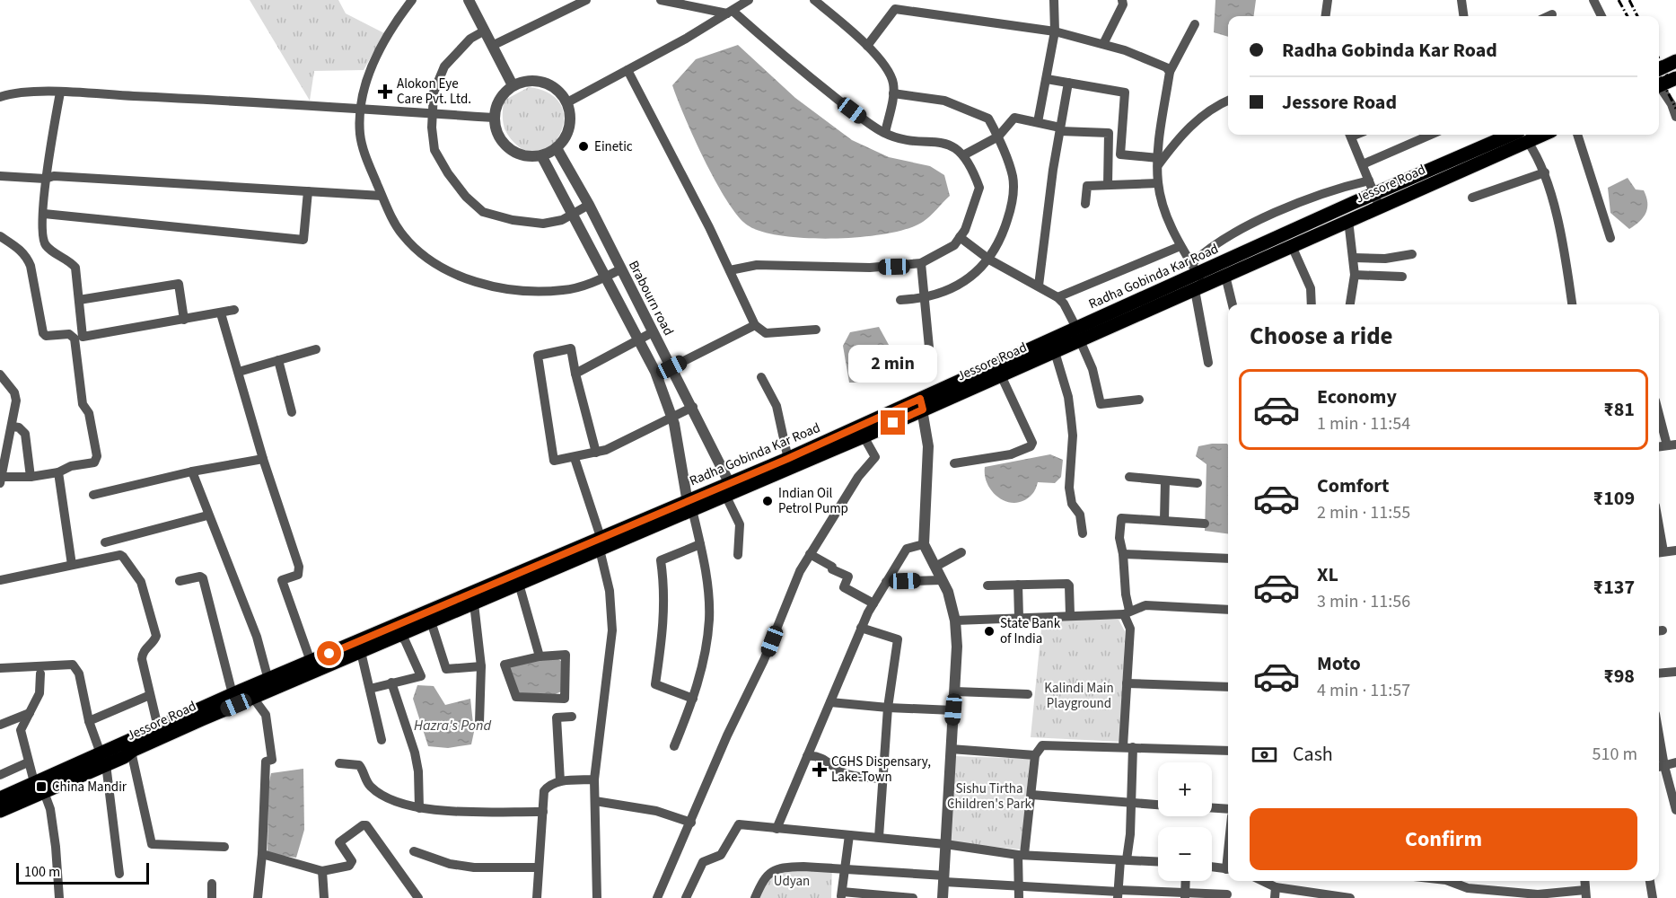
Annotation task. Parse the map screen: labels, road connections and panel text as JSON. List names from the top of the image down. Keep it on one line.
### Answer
{"streets":{"main road":["Jessore Road","Radha Gobinda Kar Road"],"street":["Brabourn road"]},"crossings":[["Jessore Road","Radha Gobinda Kar Road"],["Jessore Road","Brabourn road"],["Radha Gobinda Kar Road","Brabourn road"]],"water":["Hazra's Pond"],"parks":["Kalindi Main Playground","Sishu Tirtha Children's Park","Udyan"],"places":{"health":["Alokon Eye Care Pvt. Ltd.","CGHS Dispensary, Lake-Town"],"other":["Einetic","Indian Oil Petrol Pump","State Bank of India"],"transit":["China Mandir"]},"scale_bar":"100 m","page":{"banner":["Radha Gobinda Kar Road","Jessore Road"],"heading":"Choose a ride","bubble":"2 min","list":[{"name":"Economy","note":"1 min · 11:54","value":"₹81"},{"name":"Comfort","note":"2 min · 11:55","value":"₹109"},{"name":"XL","note":"3 min · 11:56","value":"₹137"},{"name":"Moto","note":"4 min · 11:57","value":"₹98"}],"pay":["Cash","510 m"],"map_buttons":["+","−"],"buttons":"Confirm","scale":"100 m"}}
